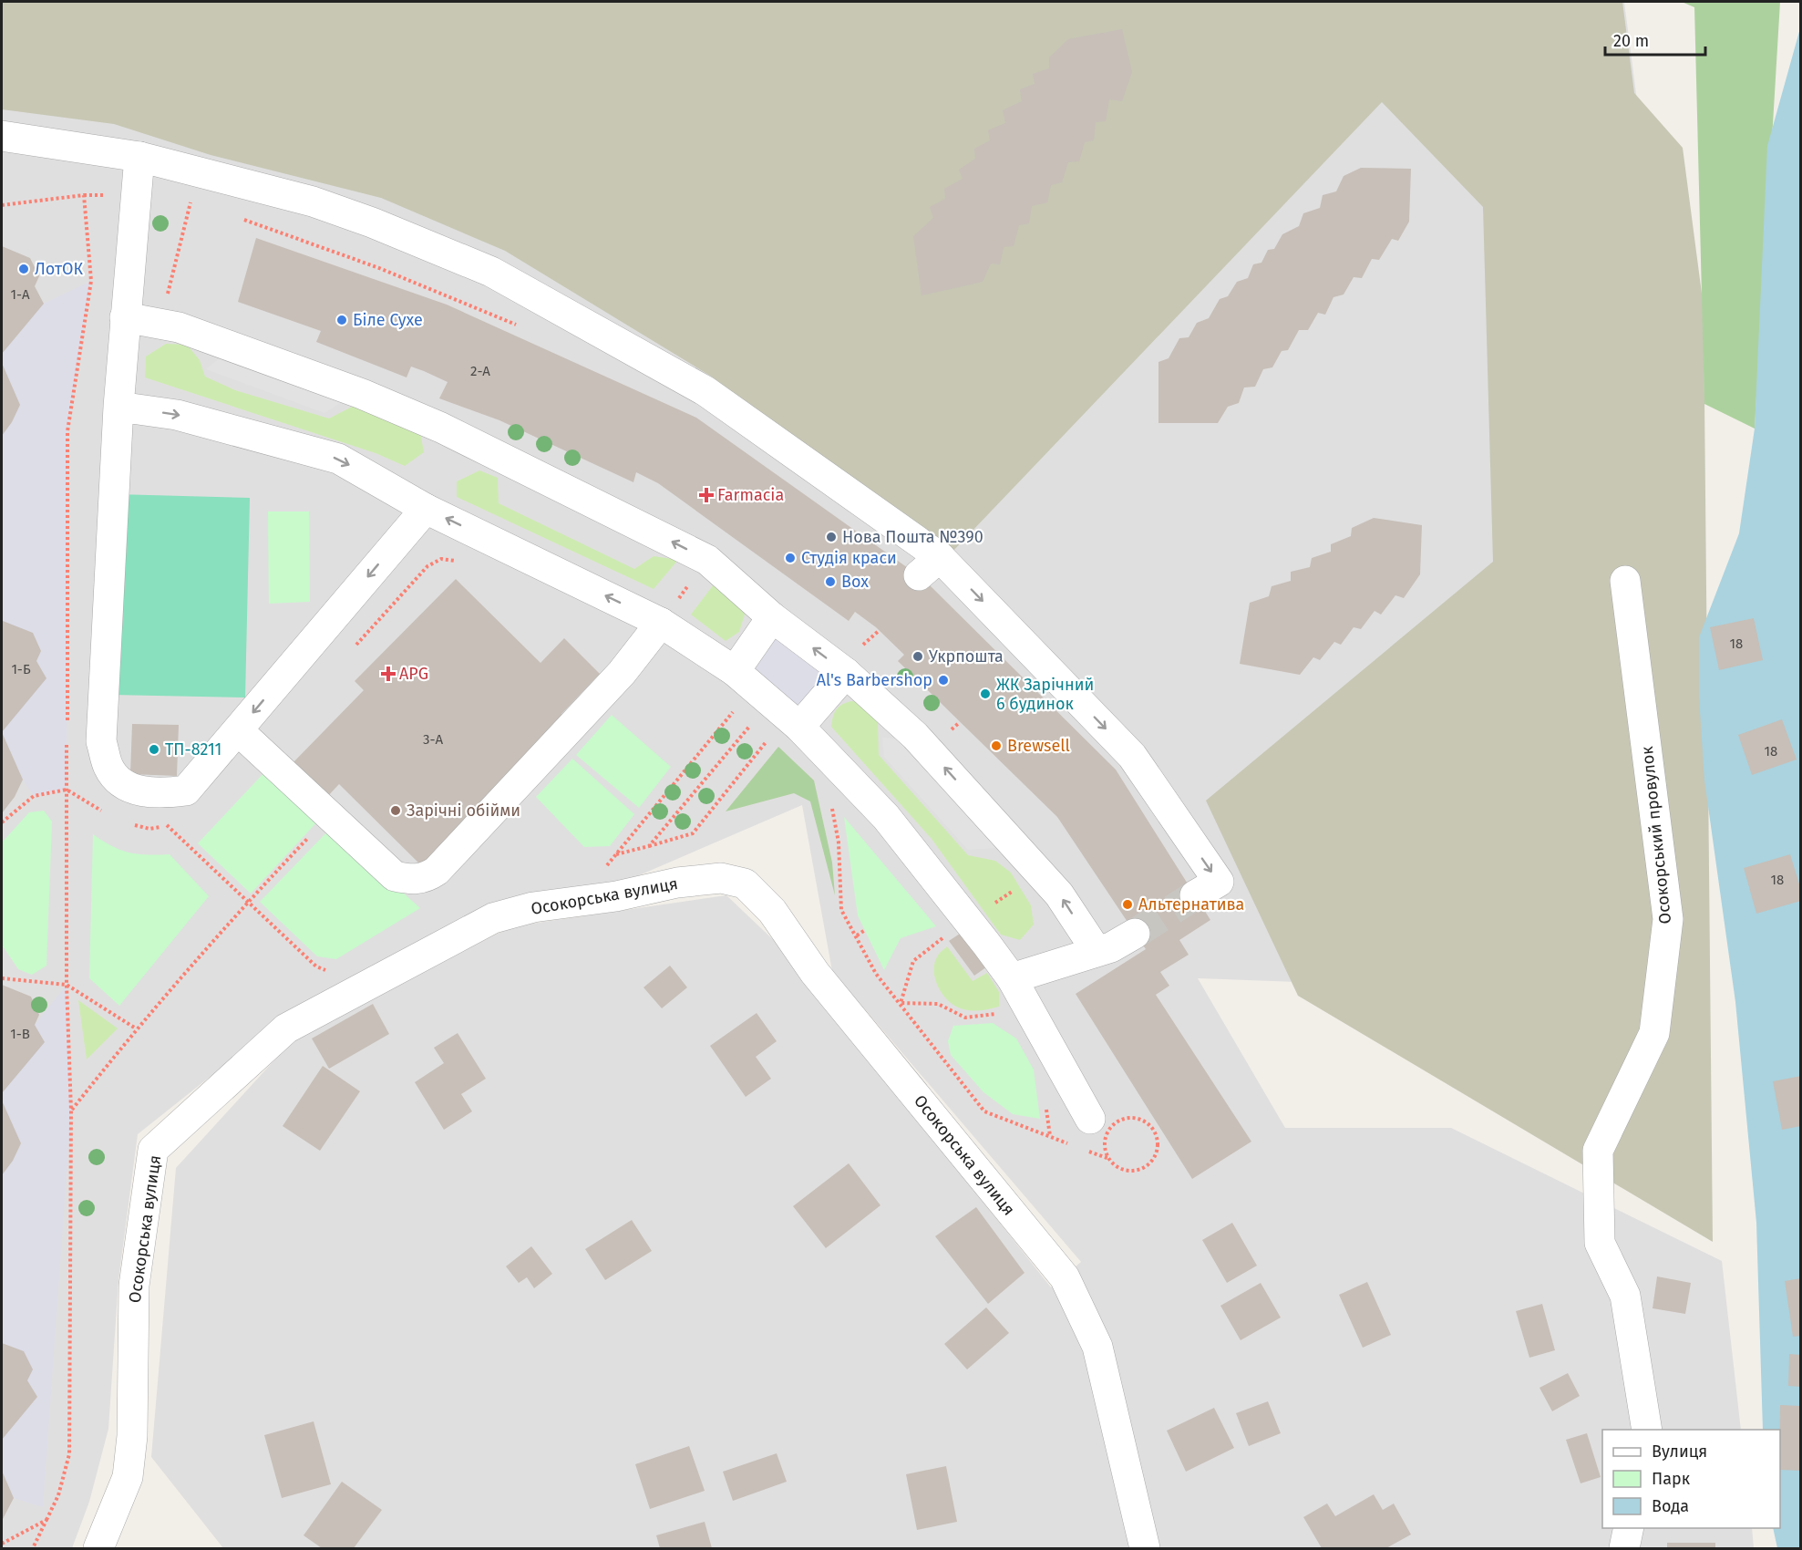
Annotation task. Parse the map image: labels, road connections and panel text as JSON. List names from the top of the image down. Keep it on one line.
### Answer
{"streets":{"street":["Осокорський провулок","Осокорська вулиця"]},"places":{"other":["ЛотОК","Біле Сухе","Нова Пошта №390","Студія краси","Box","Укрпошта","Al's Barbershop","ЖК Зарічний 6 будинок","Brewsell","ТП-8211","Зарічні обійми","Альтернатива"],"health":["Farmacia","APG"]},"house_numbers":["1-А","2-А","18","1-Б","3-А","18","18","1-В"],"legend":["Вулиця","Парк","Вода"],"scale_bar":"20 m"}
